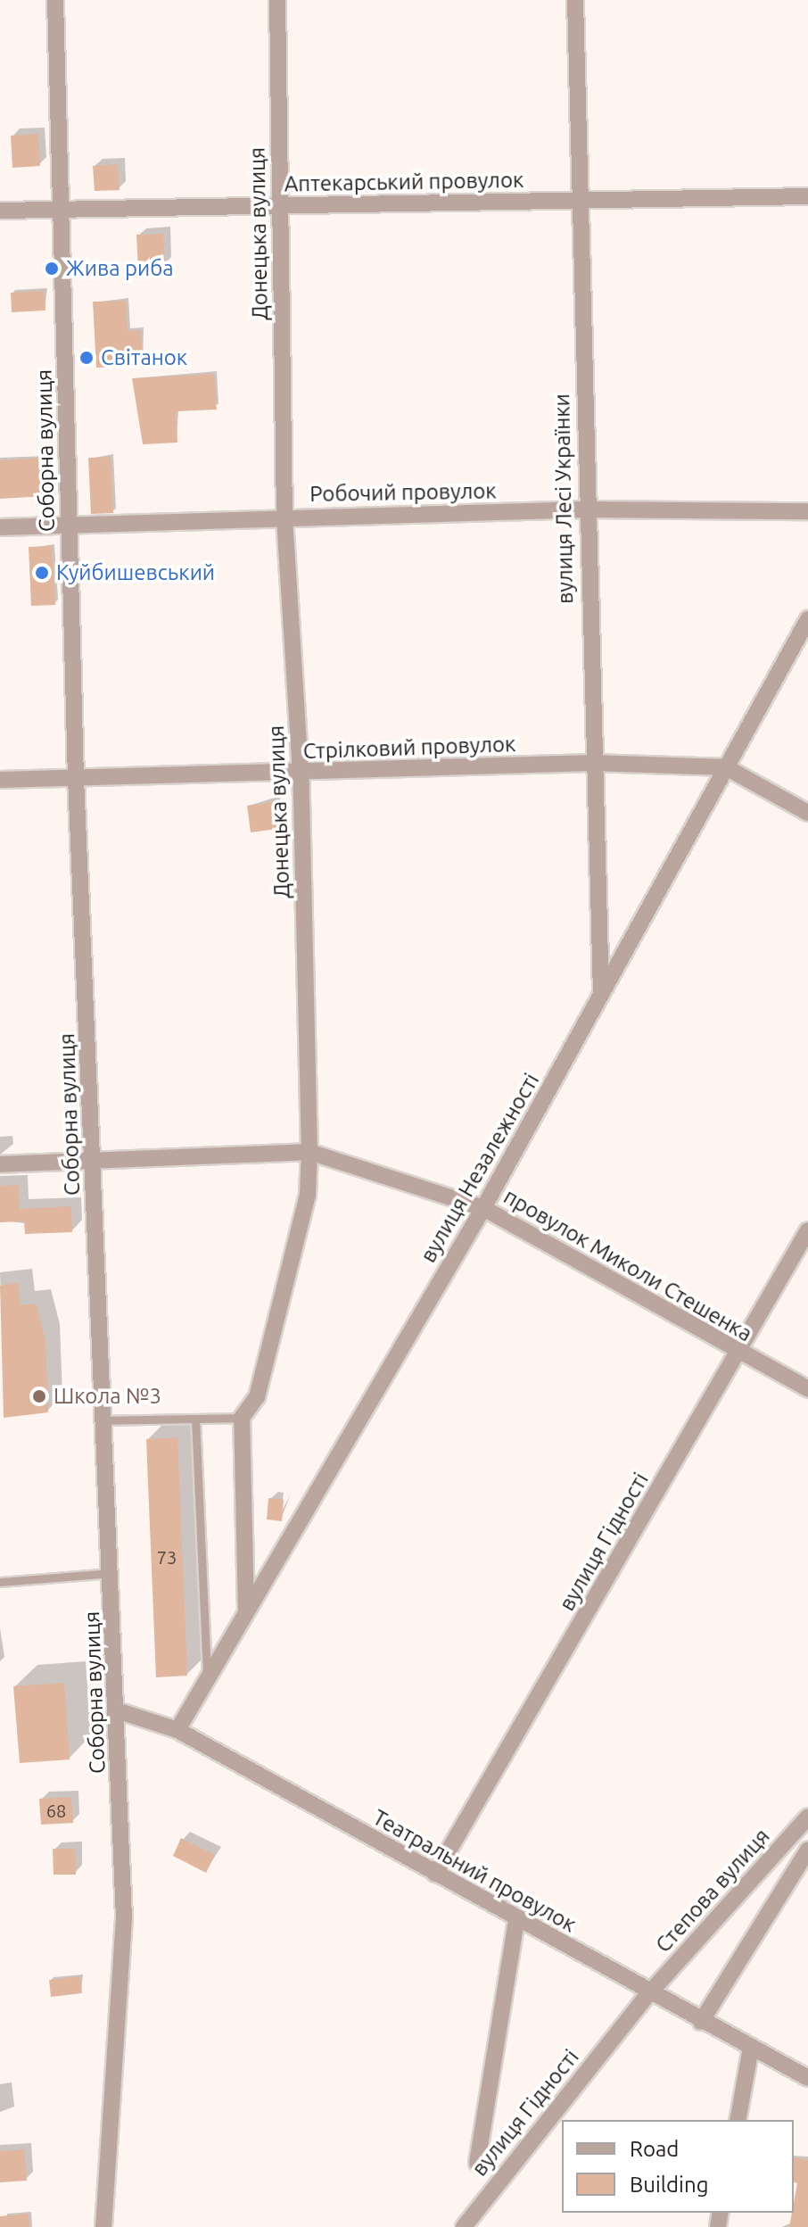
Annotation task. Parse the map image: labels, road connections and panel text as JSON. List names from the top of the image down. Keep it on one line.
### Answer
{"streets":{"street":["Аптекарський провулок","Донецька вулиця","Соборна вулиця","Робочий провулок","вулиця Лесі Українки","Стрілковий провулок","вулиця Незалежності","провулок Миколи Стешенка","вулиця Гідності","Театральний провулок","Степова вулиця"]},"crossings":[["Аптекарський провулок","Донецька вулиця"],["Аптекарський провулок","Соборна вулиця"],["Аптекарський провулок","вулиця Лесі Українки"],["Донецька вулиця","Робочий провулок"],["Донецька вулиця","Стрілковий провулок"],["Донецька вулиця","провулок Миколи Стешенка"],["Соборна вулиця","Робочий провулок"],["Соборна вулиця","Стрілковий провулок"],["Соборна вулиця","провулок Миколи Стешенка"],["Соборна вулиця","Театральний провулок"],["Робочий провулок","вулиця Лесі Українки"],["вулиця Лесі Українки","Стрілковий провулок"],["вулиця Лесі Українки","вулиця Незалежності"],["Стрілковий провулок","вулиця Незалежності"],["вулиця Незалежності","провулок Миколи Стешенка"],["вулиця Незалежності","Театральний провулок"],["провулок Миколи Стешенка","вулиця Гідності"],["вулиця Гідності","Театральний провулок"],["вулиця Гідності","Степова вулиця"],["Театральний провулок","Степова вулиця"]],"places":["Жива риба","Світанок","Куйбишевський","Школа №3"],"house_numbers":["73","68"],"legend":["Road","Building"]}
